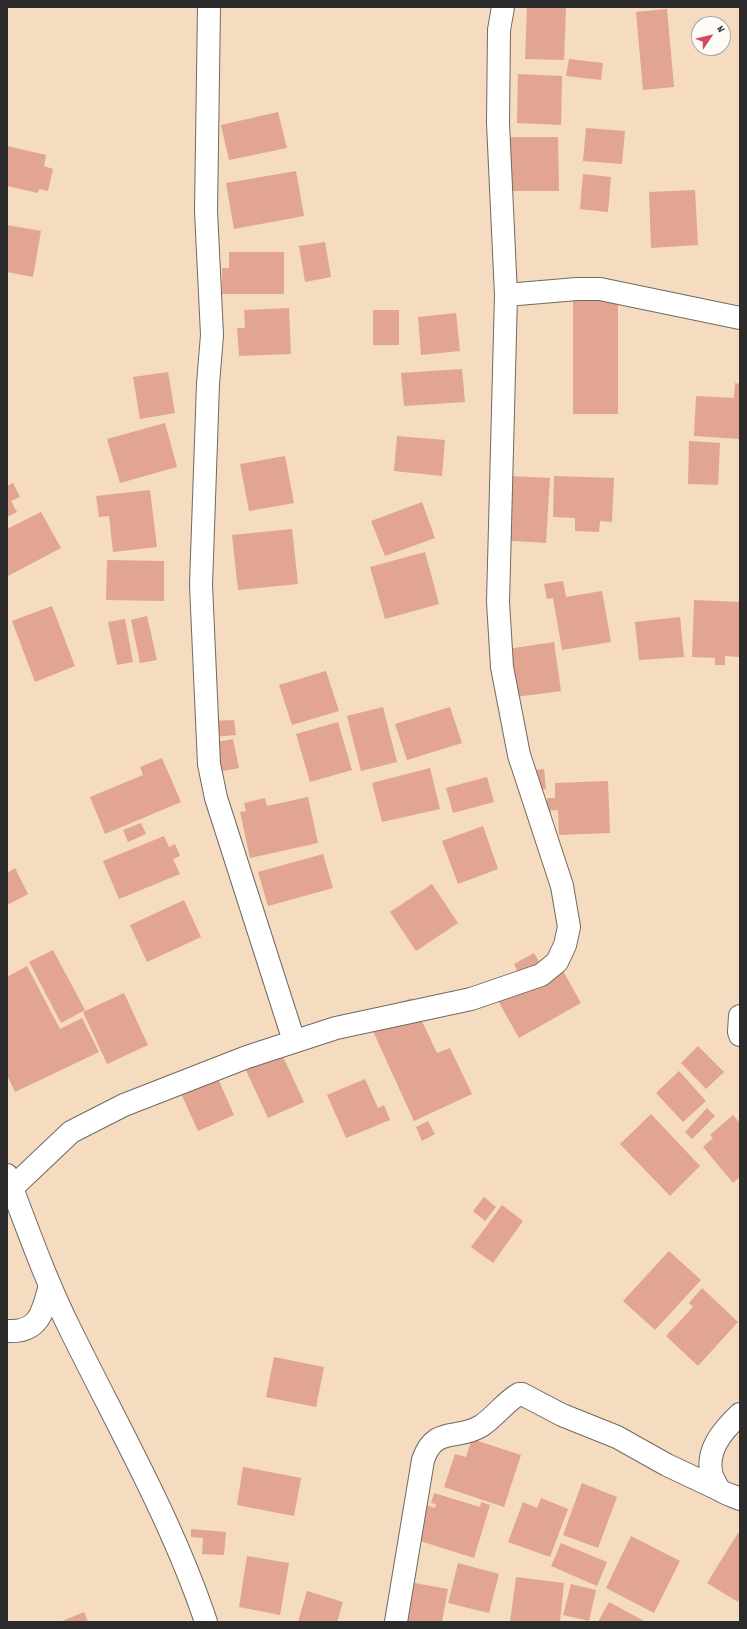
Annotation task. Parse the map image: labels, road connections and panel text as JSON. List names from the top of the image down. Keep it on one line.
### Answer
{"north":"top right"}
